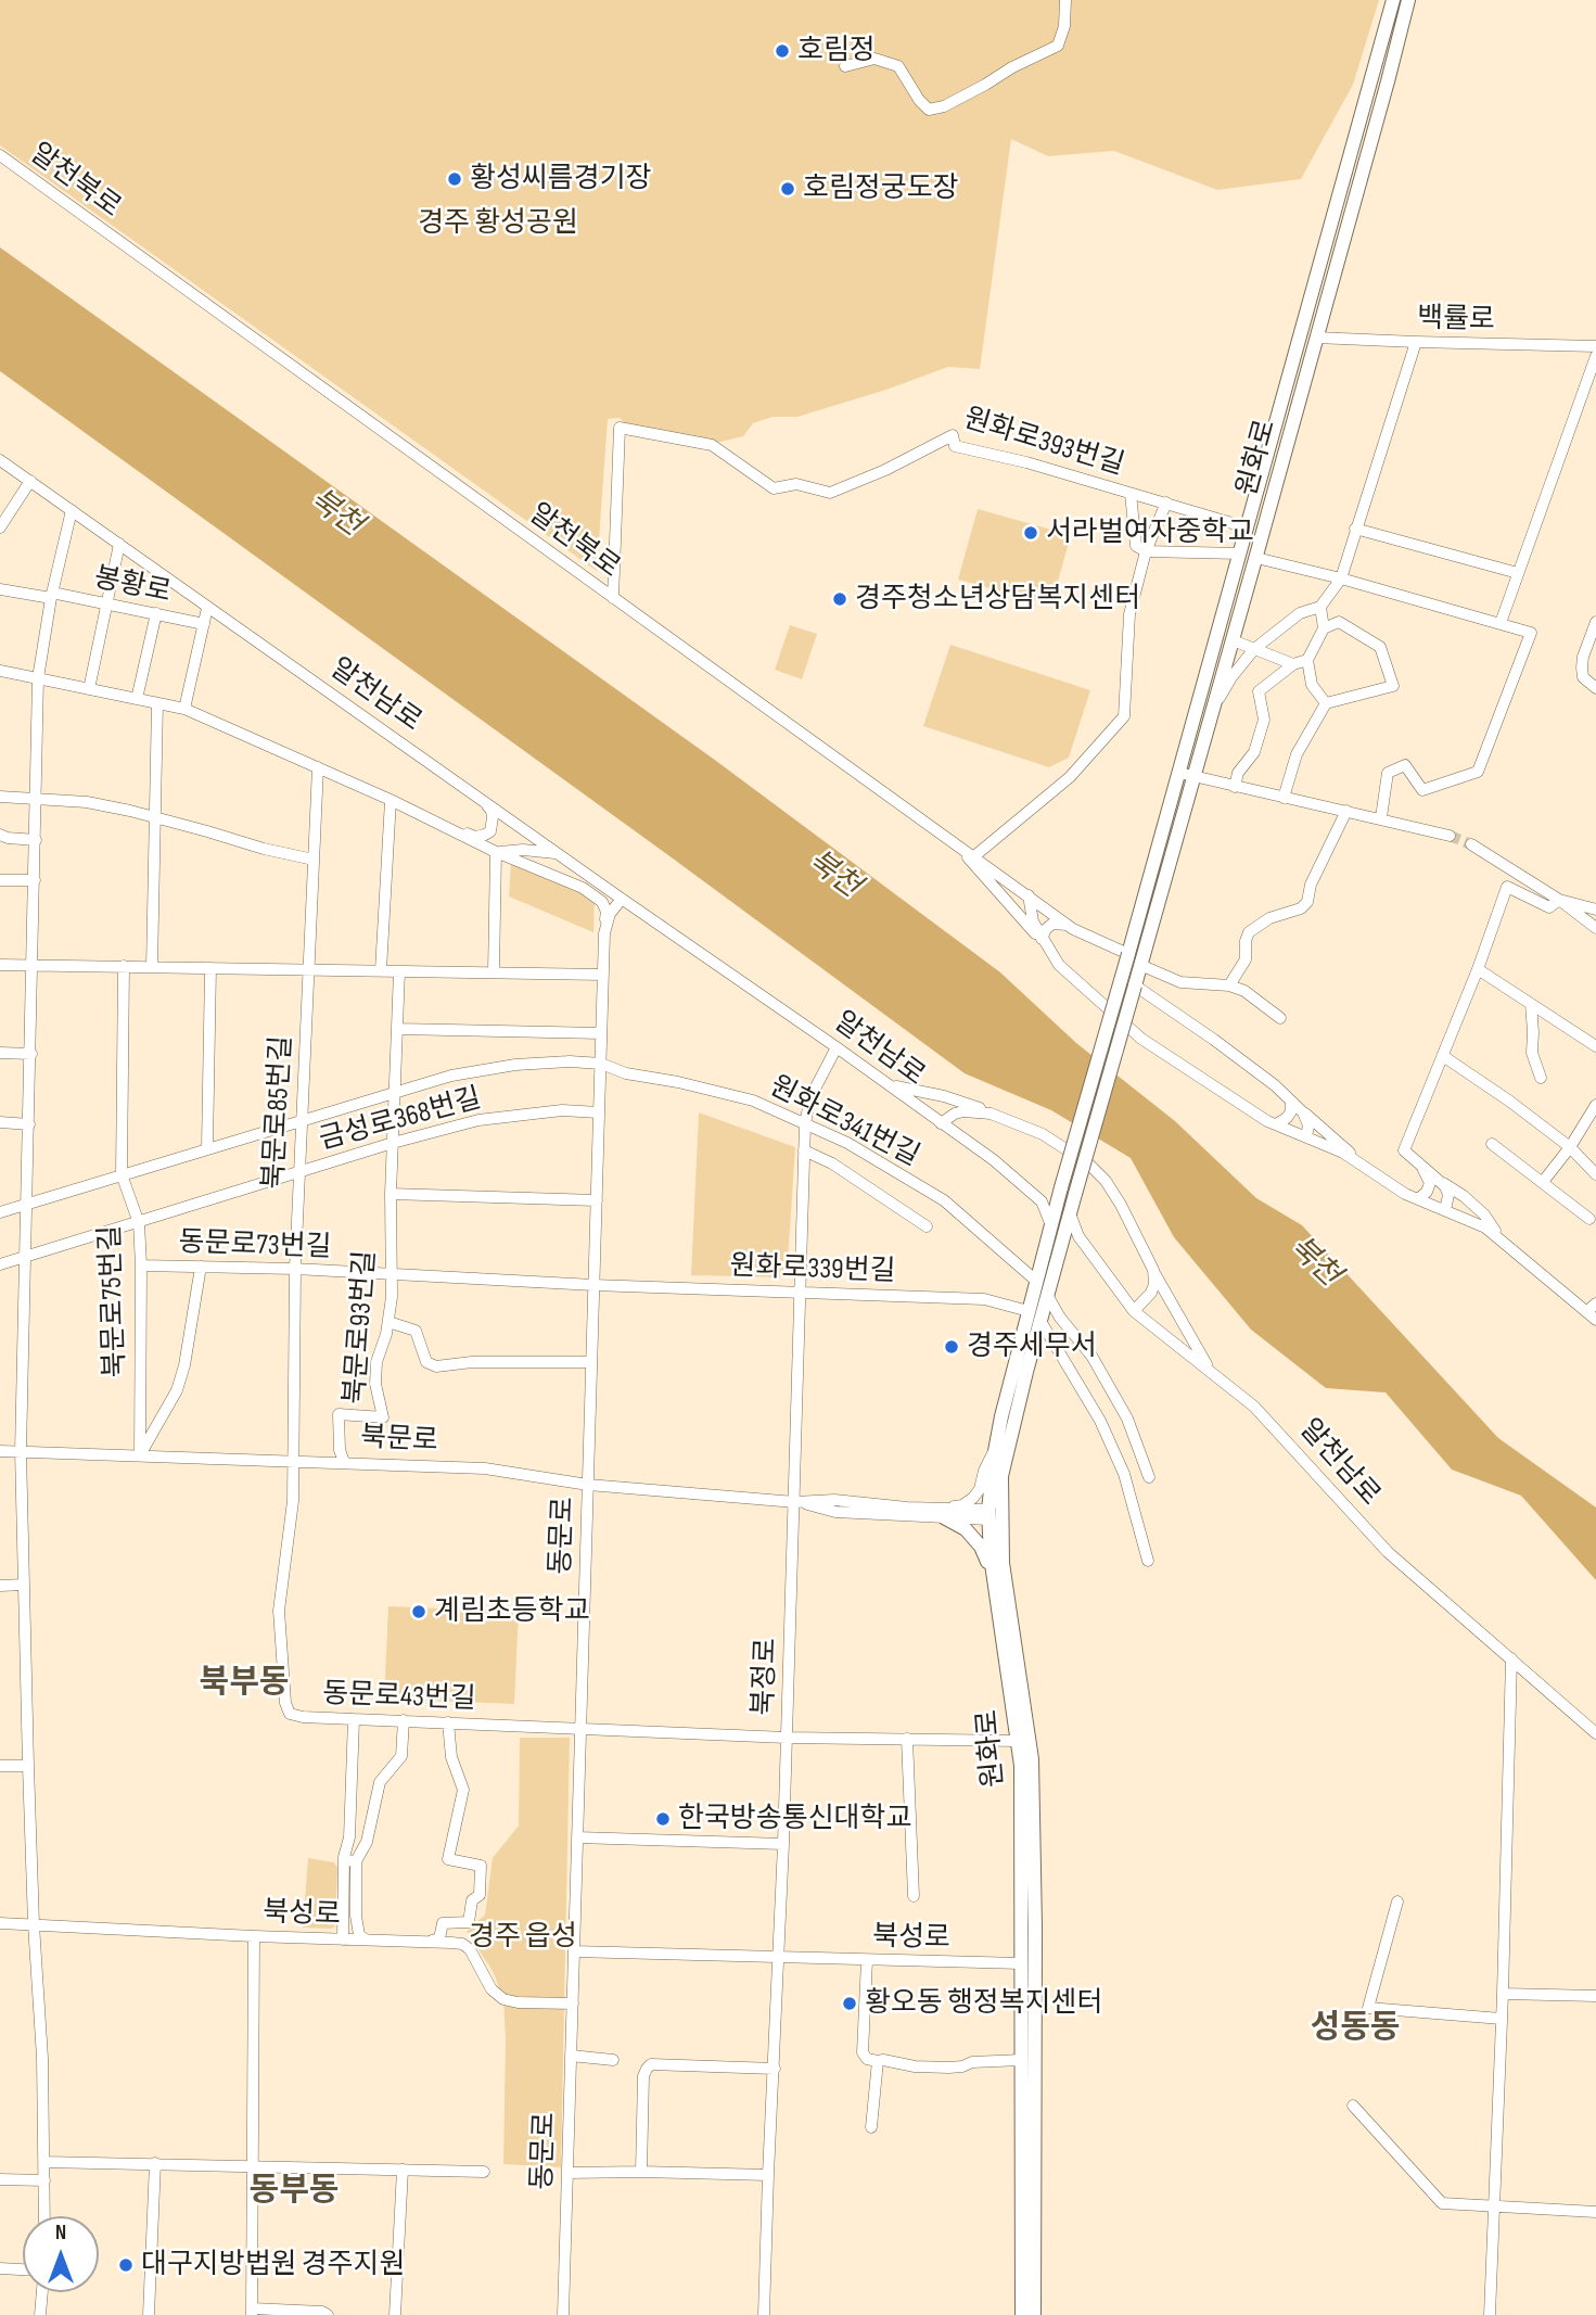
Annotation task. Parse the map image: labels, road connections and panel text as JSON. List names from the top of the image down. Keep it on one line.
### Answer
{"streets":{"main road":["원화로"],"street":["알천북로","백률로","원화로393번길","봉황로","알천남로","북문로85번길","금성로368번길","원화로341번길","동문로73번길","원화로339번길","북문로75번길","북문로93번길","북문로","동문로","북정로","동문로43번길","북성로"]},"crossings":[["알천북로","원화로393번길"],["알천북로","원화로"],["백률로","원화로"],["원화로393번길","원화로"],["원화로","알천남로"],["원화로","원화로341번길"],["원화로","원화로339번길"],["원화로","북문로"],["원화로","동문로43번길"],["원화로","북성로"],["봉황로","알천남로"],["봉황로","금성로368번길"],["봉황로","원화로341번길"],["봉황로","북문로"],["봉황로","북성로"],["알천남로","동문로"],["알천남로","북정로"],["북문로85번길","금성로368번길"],["북문로85번길","원화로341번길"],["북문로85번길","동문로73번길"],["북문로85번길","북문로"],["북문로85번길","동문로43번길"],["금성로368번길","북문로75번길"],["금성로368번길","북문로93번길"],["금성로368번길","동문로"],["원화로341번길","북문로75번길"],["원화로341번길","북문로93번길"],["원화로341번길","동문로"],["원화로341번길","북정로"],["동문로73번길","원화로339번길"],["동문로73번길","북문로75번길"],["동문로73번길","북문로93번길"],["동문로73번길","동문로"],["원화로339번길","동문로"],["원화로339번길","북정로"],["북문로75번길","북문로"],["북문로93번길","북문로"],["북문로","동문로"],["북문로","북정로"],["북문로","동문로43번길"],["동문로","동문로43번길"],["동문로","북성로"],["북정로","동문로43번길"],["북정로","북성로"]],"districts":["북부동","성동동","동부동"],"water":["북천"],"parks":["경주 황성공원","경주 읍성"],"places":["호림정","황성씨름경기장","호림정궁도장","서라벌여자중학교","경주청소년상담복지센터","경주세무서","계림초등학교","한국방송통신대학교","황오동 행정복지센터","대구지방법원 경주지원"],"north":"top"}
